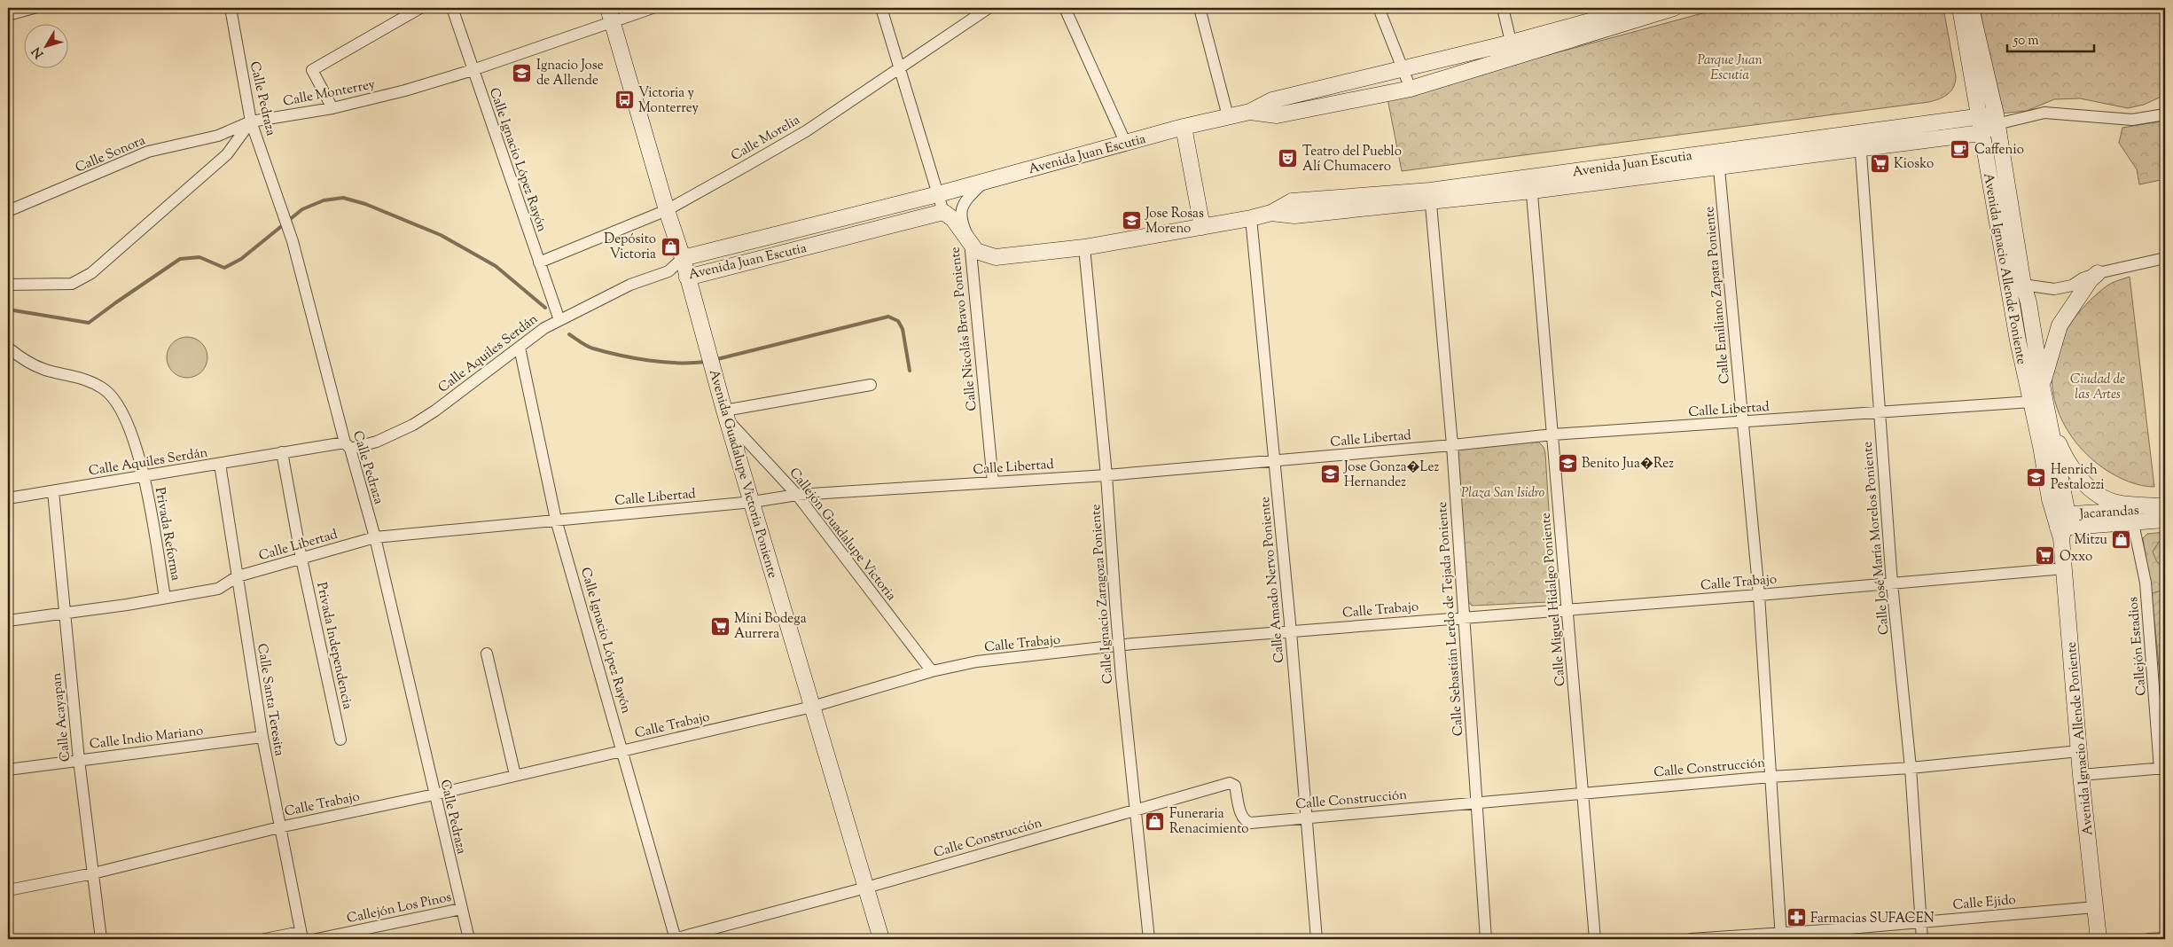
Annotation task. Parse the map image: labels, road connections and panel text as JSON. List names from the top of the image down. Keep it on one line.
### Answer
{"streets":{"main road":["Avenida Juan Escutia","Avenida Ignacio Allende Poniente","Avenida Guadalupe Victoria Poniente","Jacarandas"],"street":["Calle Monterrey","Calle Pedraza","Calle Morelia","Calle Sonora","Calle Ignacio López Rayón","Calle Emiliano Zapata Poniente","Calle Nicolás Bravo Poniente","Calle Aquiles Serdán","Calle Libertad","Privada Reforma","Callejón Guadalupe Victoria","Calle José María Morelos Poniente","Calle Amado Nervo Poniente","Calle Trabajo","Calle Ignacio Zaragoza Poniente","Calle Miguel Hidalgo Poniente","Calle Sebastián Lerdo de Tejada Poniente","Privada Independencia","Callejón Estadios","Calle Santa Teresita","Calle Acayapan","Calle Indio Mariano","Calle Construcción","Calle Ejido","Callejón Los Pinos"]},"crossings":[["Calle Monterrey","Calle Pedraza"],["Calle Monterrey","Calle Sonora"],["Calle Monterrey","Calle Ignacio López Rayón"],["Calle Monterrey","Avenida Guadalupe Victoria Poniente"],["Calle Pedraza","Calle Sonora"],["Calle Pedraza","Calle Aquiles Serdán"],["Calle Pedraza","Calle Libertad"],["Calle Pedraza","Calle Trabajo"],["Calle Pedraza","Callejón Los Pinos"],["Calle Morelia","Calle Ignacio López Rayón"],["Calle Morelia","Avenida Guadalupe Victoria Poniente"],["Avenida Juan Escutia","Avenida Ignacio Allende Poniente"],["Avenida Juan Escutia","Calle Emiliano Zapata Poniente"],["Avenida Juan Escutia","Calle Nicolás Bravo Poniente"],["Avenida Juan Escutia","Calle Aquiles Serdán"],["Avenida Juan Escutia","Avenida Guadalupe Victoria Poniente"],["Avenida Juan Escutia","Calle José María Morelos Poniente"],["Avenida Juan Escutia","Calle Amado Nervo Poniente"],["Avenida Juan Escutia","Calle Ignacio Zaragoza Poniente"],["Avenida Juan Escutia","Calle Miguel Hidalgo Poniente"],["Avenida Juan Escutia","Calle Sebastián Lerdo de Tejada Poniente"],["Calle Ignacio López Rayón","Calle Aquiles Serdán"],["Calle Ignacio López Rayón","Calle Libertad"],["Calle Ignacio López Rayón","Calle Trabajo"],["Calle Ignacio López Rayón","Calle Construcción"],["Avenida Ignacio Allende Poniente","Calle Libertad"],["Avenida Ignacio Allende Poniente","Jacarandas"],["Avenida Ignacio Allende Poniente","Calle Trabajo"],["Avenida Ignacio Allende Poniente","Calle Construcción"],["Avenida Ignacio Allende Poniente","Calle Ejido"],["Calle Emiliano Zapata Poniente","Calle Libertad"],["Calle Emiliano Zapata Poniente","Calle Trabajo"],["Calle Emiliano Zapata Poniente","Calle Construcción"],["Calle Emiliano Zapata Poniente","Calle Ejido"],["Calle Nicolás Bravo Poniente","Calle Libertad"],["Calle Aquiles Serdán","Privada Reforma"],["Calle Aquiles Serdán","Privada Independencia"],["Calle Aquiles Serdán","Calle Santa Teresita"],["Calle Aquiles Serdán","Calle Acayapan"],["Calle Libertad","Avenida Guadalupe Victoria Poniente"],["Calle Libertad","Privada Reforma"],["Calle Libertad","Callejón Guadalupe Victoria"],["Calle Libertad","Calle José María Morelos Poniente"],["Calle Libertad","Calle Amado Nervo Poniente"],["Calle Libertad","Calle Ignacio Zaragoza Poniente"],["Calle Libertad","Calle Miguel Hidalgo Poniente"],["Calle Libertad","Calle Sebastián Lerdo de Tejada Poniente"],["Calle Libertad","Privada Independencia"],["Calle Libertad","Calle Santa Teresita"],["Calle Libertad","Calle Acayapan"],["Avenida Guadalupe Victoria Poniente","Callejón Guadalupe Victoria"],["Avenida Guadalupe Victoria Poniente","Calle Trabajo"],["Avenida Guadalupe Victoria Poniente","Calle Construcción"],["Jacarandas","Callejón Estadios"],["Callejón Guadalupe Victoria","Calle Trabajo"],["Calle José María Morelos Poniente","Calle Trabajo"],["Calle José María Morelos Poniente","Calle Construcción"],["Calle José María Morelos Poniente","Calle Ejido"],["Calle Amado Nervo Poniente","Calle Trabajo"],["Calle Amado Nervo Poniente","Calle Construcción"],["Calle Trabajo","Calle Miguel Hidalgo Poniente"],["Calle Trabajo","Calle Sebastián Lerdo de Tejada Poniente"],["Calle Trabajo","Calle Santa Teresita"],["Calle Trabajo","Calle Acayapan"],["Calle Ignacio Zaragoza Poniente","Calle Construcción"],["Calle Miguel Hidalgo Poniente","Calle Construcción"],["Calle Sebastián Lerdo de Tejada Poniente","Calle Construcción"],["Calle Santa Teresita","Calle Indio Mariano"],["Calle Acayapan","Calle Indio Mariano"]],"parks":["Parque Juan Escutia","Ciudad de las Artes","Plaza San Isidro"],"places":{"school or university":["Ignacio Jose de Allende","Jose Rosas Moreno","Benito Jua�Rez","Jose Gonza�Lez Hernandez","Henrich Pestalozzi"],"bus stop":["Victoria y Monterrey"],"cafe":["Caffenio"],"theatre":["Teatro del Pueblo Alí Chumacero"],"supermarket":["Kiosko","Oxxo","Mini Bodega Aurrera"],"shop":["Depósito Victoria","Mitzu","Funeraria Renacimiento"],"pharmacy":["Farmacias SUFACEN"]},"scale_bar":"50 m","north":"bottom left"}
